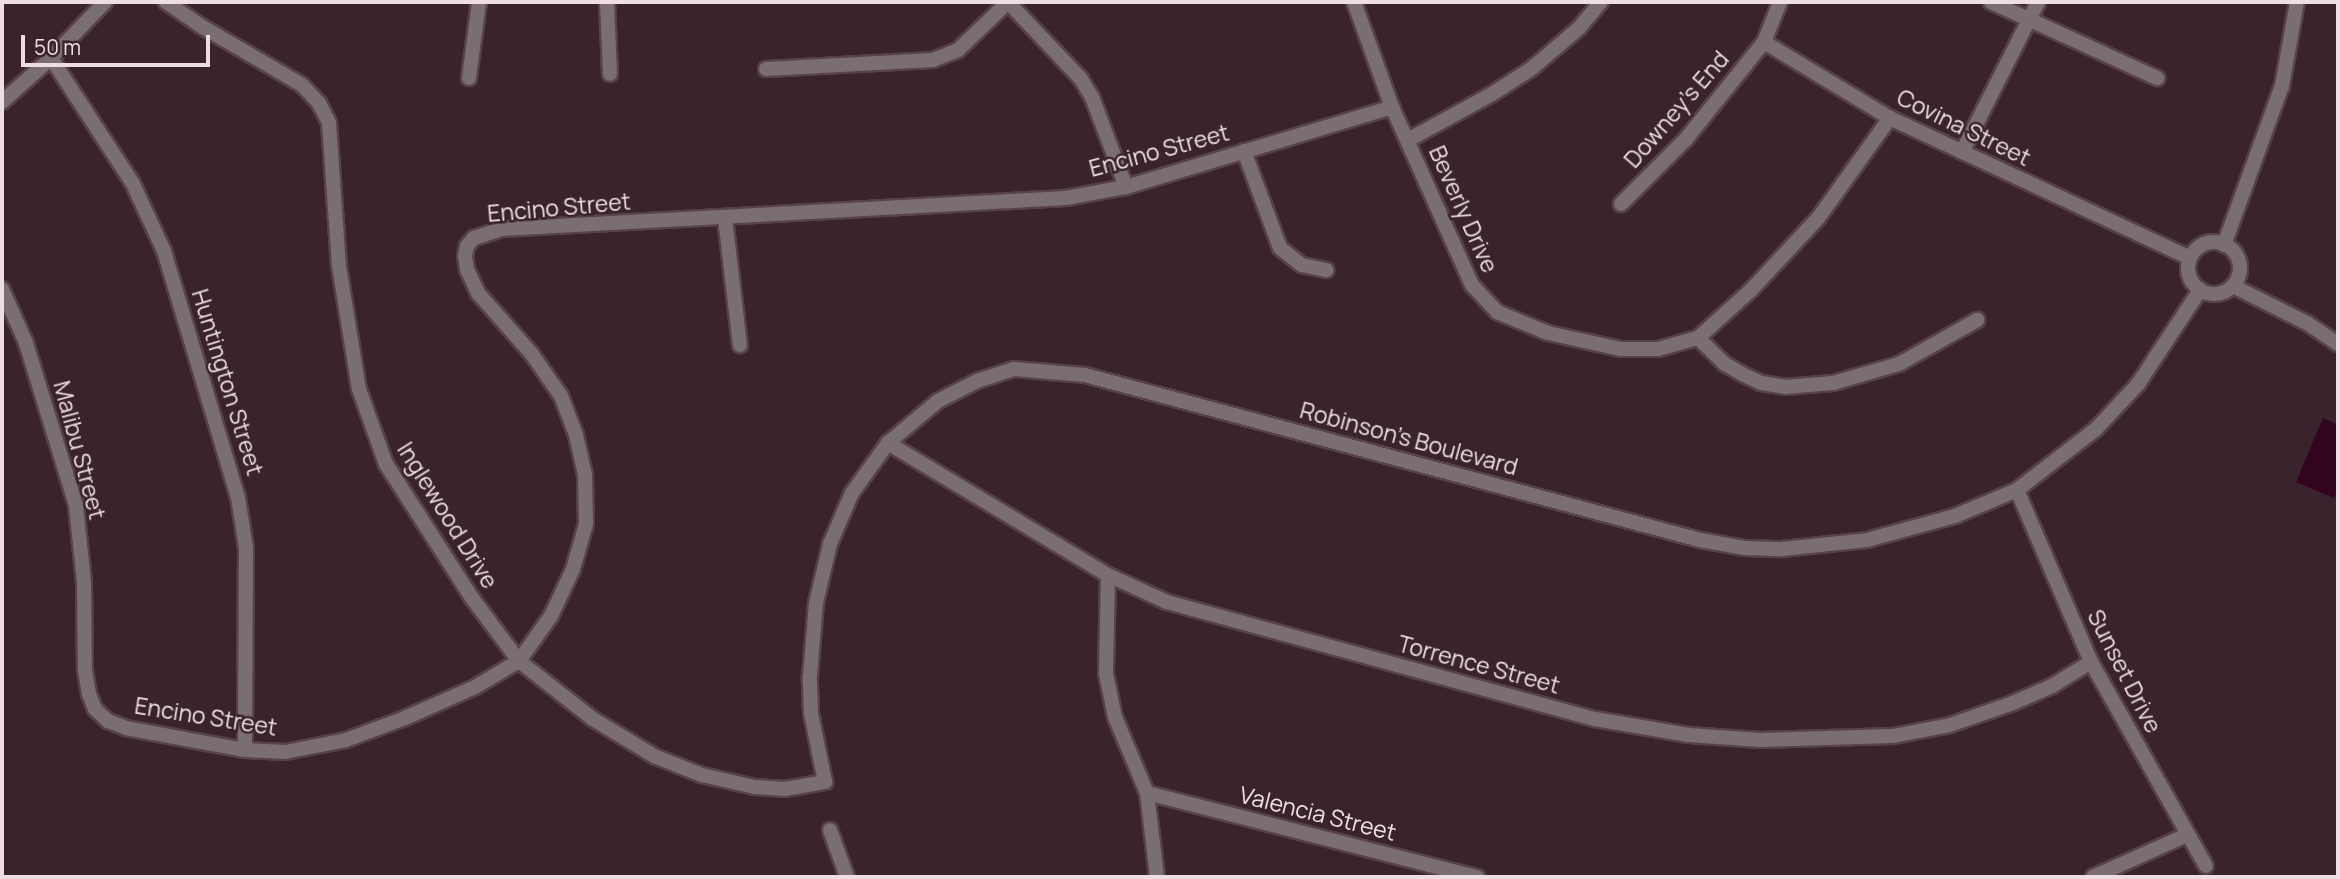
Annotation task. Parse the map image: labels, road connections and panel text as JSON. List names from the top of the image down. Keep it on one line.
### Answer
{"streets":{"street":["Downey's End","Covina Street","Encino Street","Beverly Drive","Huntington Street","Robinson's Boulevard","Malibu Street","Inglewood Drive","Torrence Street","Sunset Drive","Valencia Street"]},"crossings":[["Downey's End","Covina Street"],["Covina Street","Beverly Drive"],["Covina Street","Robinson's Boulevard"],["Encino Street","Beverly Drive"],["Encino Street","Huntington Street"],["Encino Street","Malibu Street"],["Encino Street","Inglewood Drive"],["Robinson's Boulevard","Inglewood Drive"],["Robinson's Boulevard","Torrence Street"],["Robinson's Boulevard","Sunset Drive"],["Torrence Street","Sunset Drive"]],"scale_bar":"50 m"}
